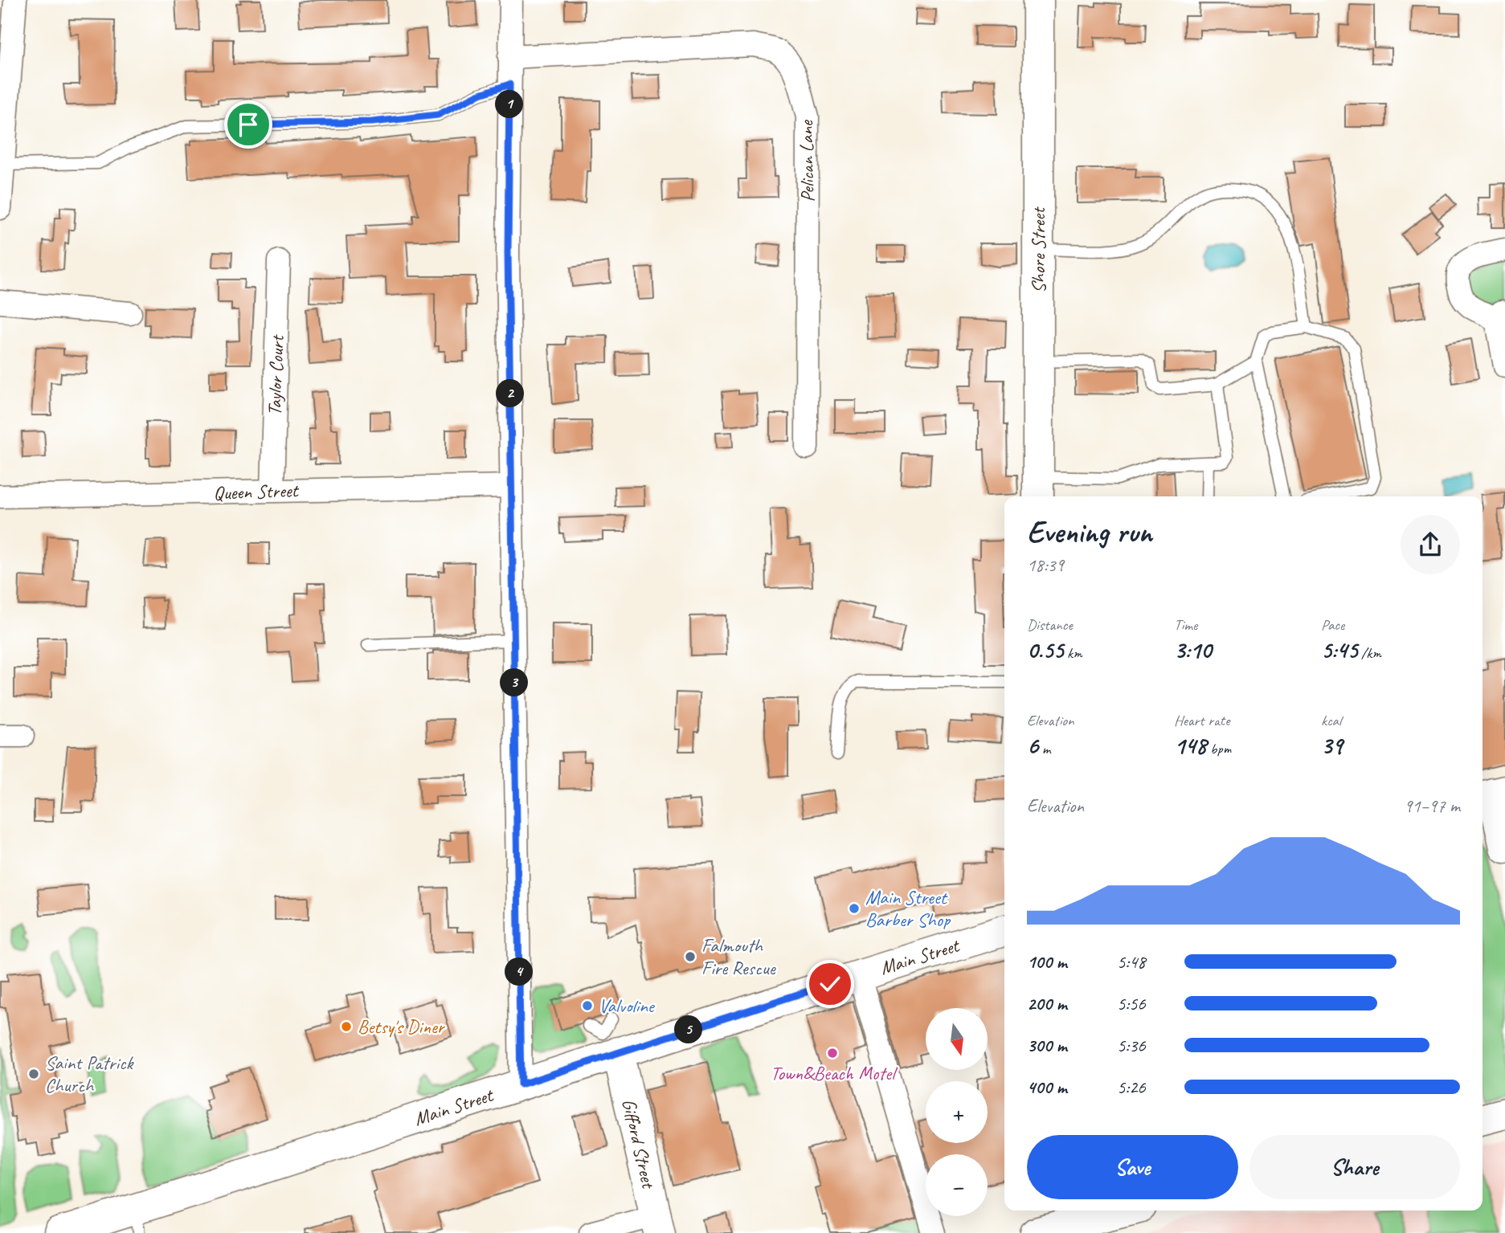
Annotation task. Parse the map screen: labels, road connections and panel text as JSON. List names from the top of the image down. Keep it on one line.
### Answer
{"streets":{"main road":["Shore Street","Main Street","Gifford Street"],"street":["Pelican Lane","Taylor Court","Queen Street"]},"crossings":[["Taylor Court","Queen Street"],["Main Street","Gifford Street"]],"places":["Main Street Barber Shop","Falmouth Fire Rescue","Valvoline","Betsy's Diner","Town&Beach Motel","Saint Patrick Church"],"north":"bottom","page":{"pins":["1","2","3","4","5"],"heading":["Evening run","18:39"],"stats":[["Distance","0.55 km"],["Time","3:10"],["Pace","5:45 /km"],["Elevation","6 m"],["Heart rate","148 bpm"],["kcal","39"]],"chart":["Elevation","91–97 m"],"list":[{"name":"100 m","note":"5:48"},{"name":"200 m","note":"5:56"},{"name":"300 m","note":"5:36"},{"name":"400 m","note":"5:26"}],"map_buttons":["+","−"],"buttons":["Save","Share"]}}
